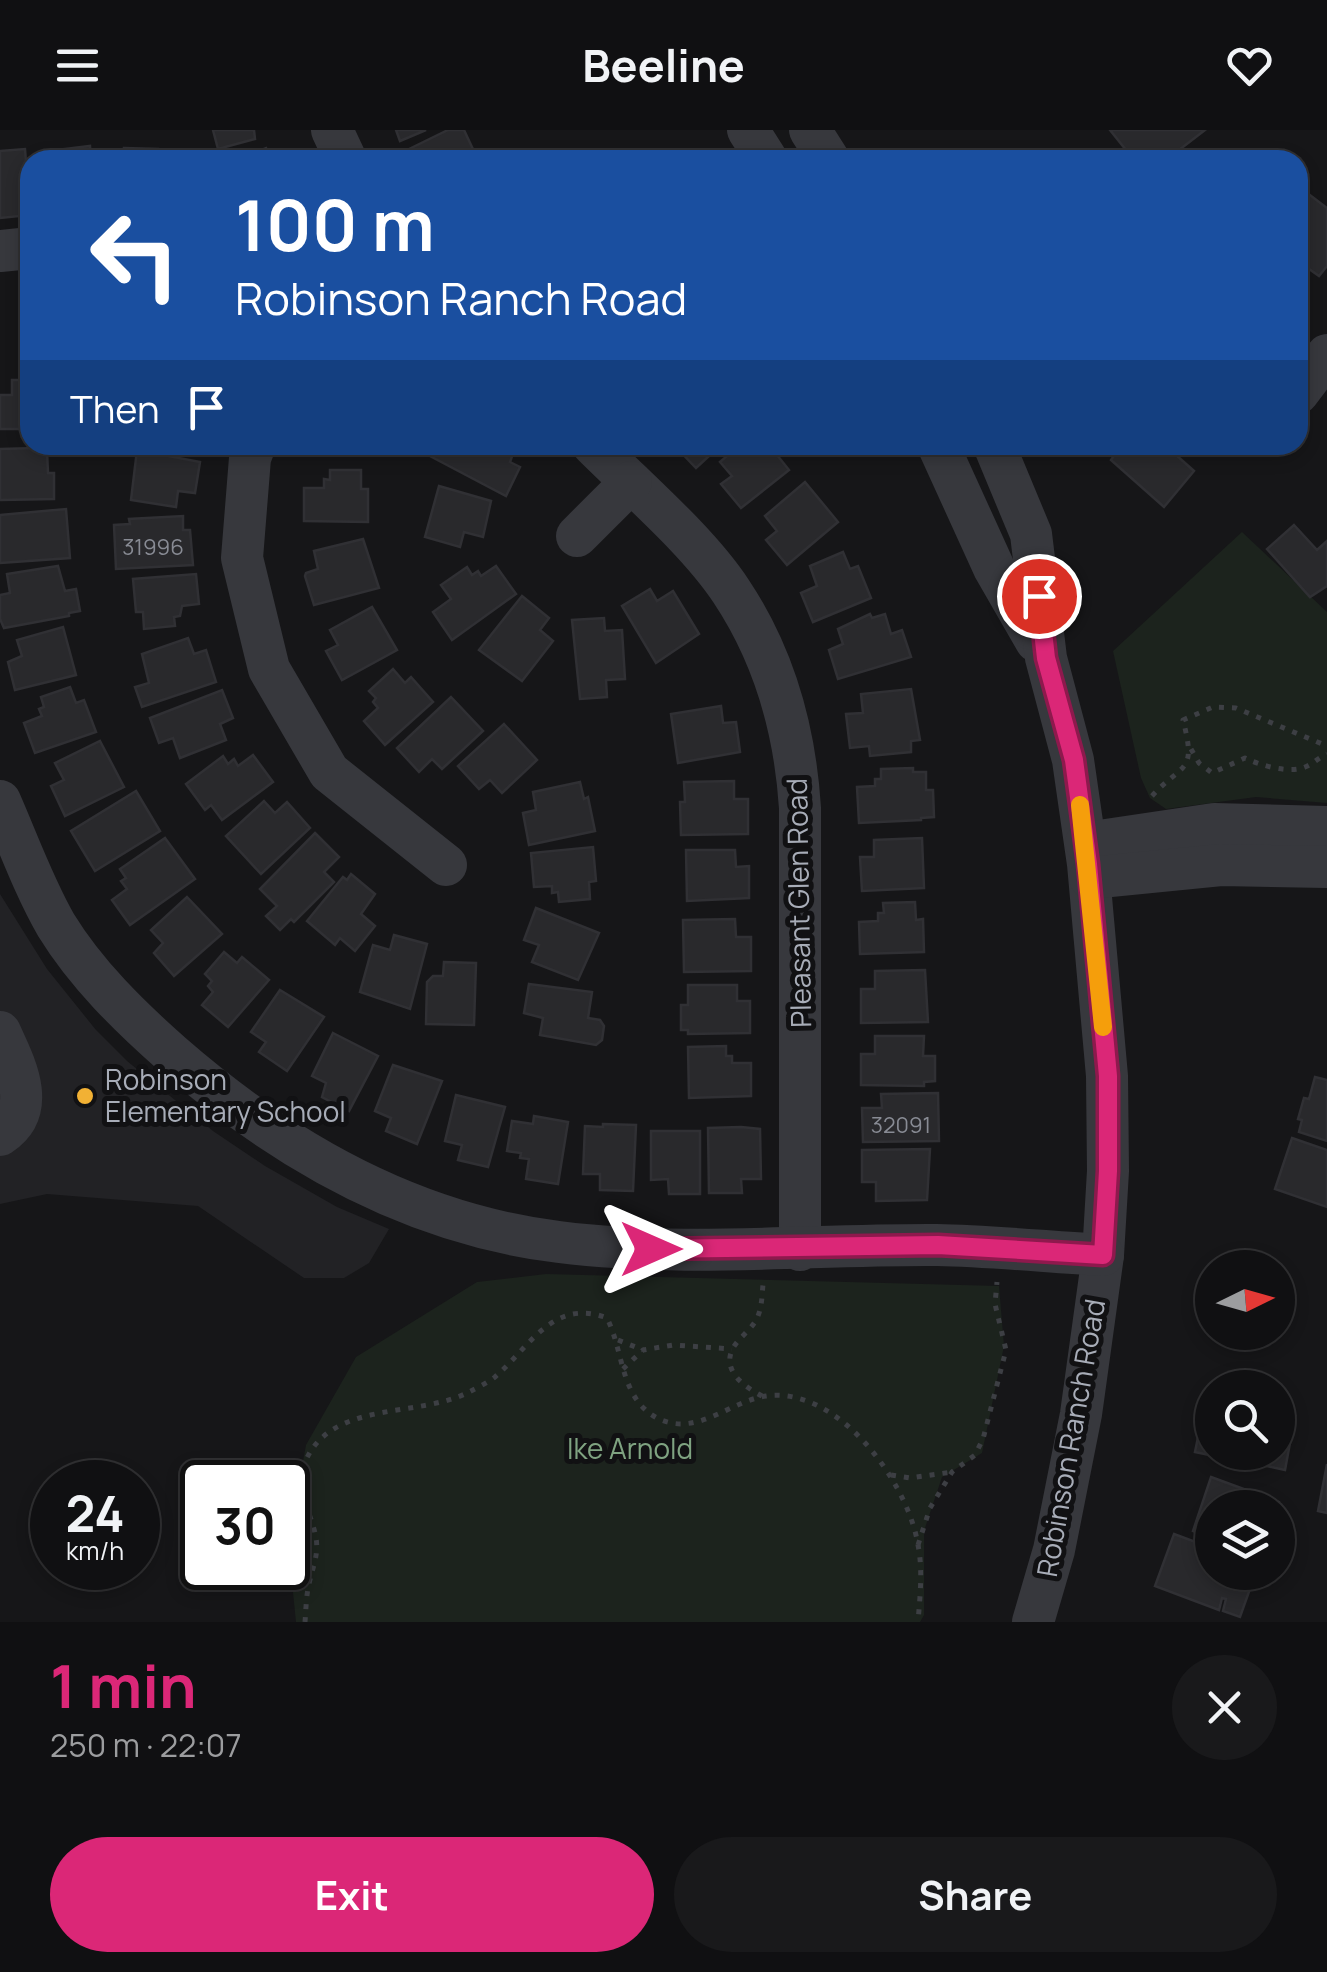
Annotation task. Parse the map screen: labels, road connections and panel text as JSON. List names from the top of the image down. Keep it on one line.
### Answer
{"streets":{"street":["Pleasant Glen Road","Robinson Ranch Road"]},"parks":["Ike Arnold"],"places":["Robinson Elementary School"],"house_numbers":["31996","32091"],"north":"right","page":{"header":"Beeline","turn":["100 m","Robinson Ranch Road"],"then":"Then","speed":"24 km/h","limit":"30","heading":["1 min","250 m · 22:07"],"buttons":["Exit","Share"]}}
